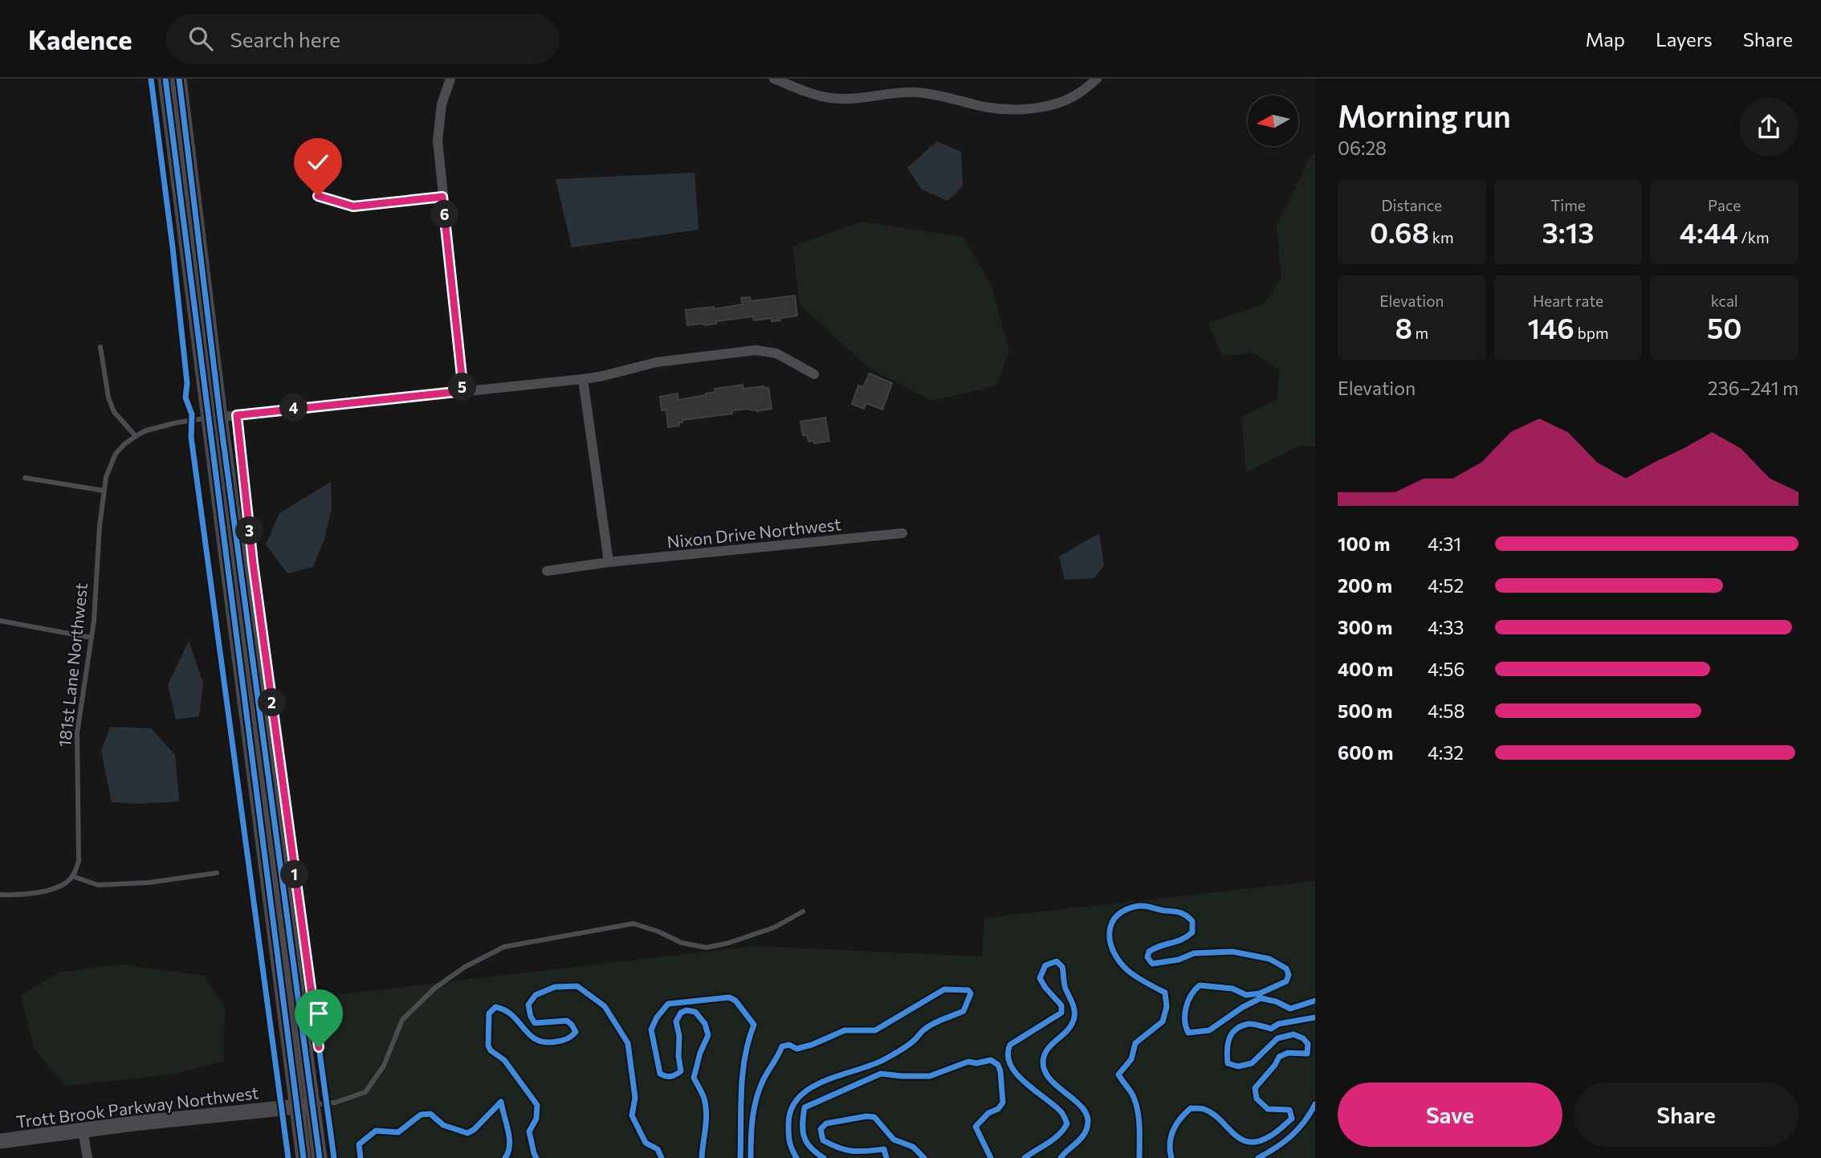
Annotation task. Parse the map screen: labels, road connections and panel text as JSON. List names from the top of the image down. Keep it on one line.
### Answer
{"streets":{"main road":["Trott Brook Parkway Northwest"],"street":["Nixon Drive Northwest"],"lane":["181st Lane Northwest"]},"north":"left","page":{"header":"Kadence","search":"Search here","nav":["Map","Layers","Share"],"heading":["Morning run","06:28"],"stats":[["Distance","0.68 km"],["Time","3:13"],["Pace","4:44 /km"],["Elevation","8 m"],["Heart rate","146 bpm"],["kcal","50"]],"pins":["6","5","4","3","2","1"],"chart":["Elevation","236–241 m"],"list":[{"name":"100 m","note":"4:31"},{"name":"200 m","note":"4:52"},{"name":"300 m","note":"4:33"},{"name":"400 m","note":"4:56"},{"name":"500 m","note":"4:58"},{"name":"600 m","note":"4:32"}],"buttons":["Save","Share"]}}
